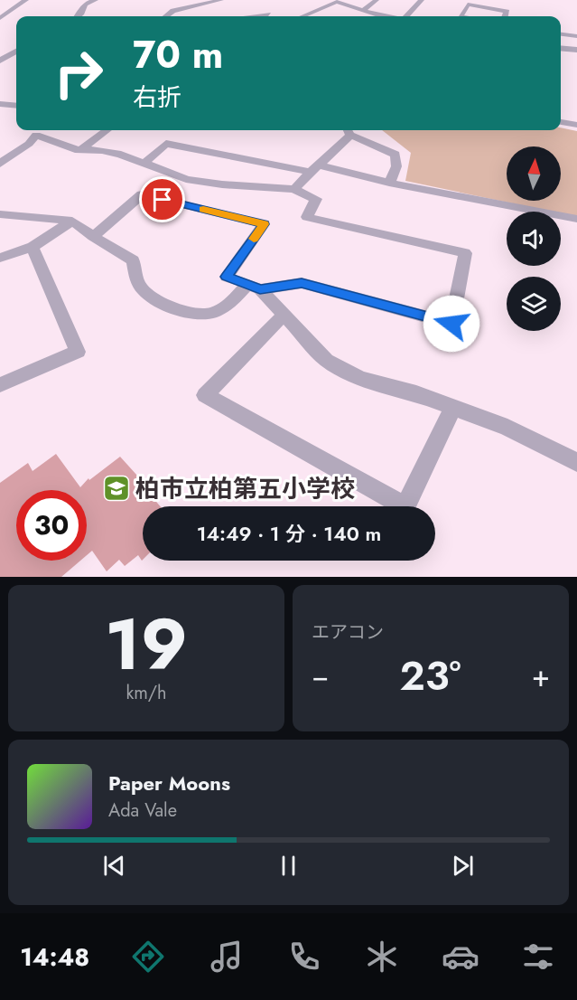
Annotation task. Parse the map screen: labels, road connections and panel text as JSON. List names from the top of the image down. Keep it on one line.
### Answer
{"places":{"school or university":["柏市立柏第五小学校"]},"north":"top","page":{"turn":["70 m","右折"],"limit":"30","trip":"14:49 · 1 分 · 140 m","tile":[["19","km/h"],"エアコン"],"heat":["−","23°","+"],"song":["Paper Moons","Ada Vale"],"tabs":"14:48"}}
